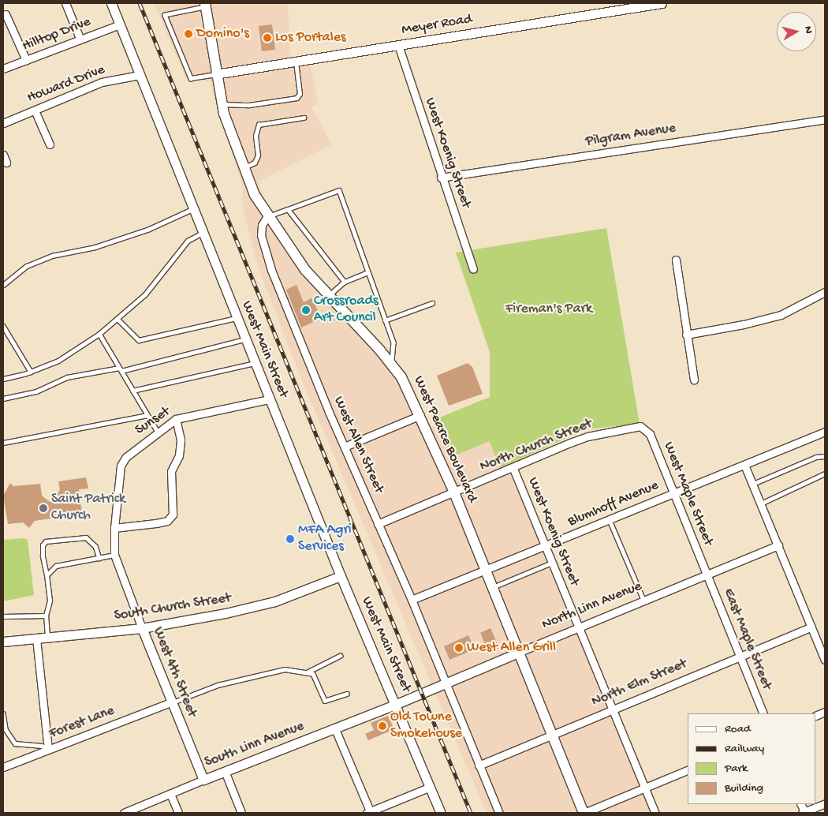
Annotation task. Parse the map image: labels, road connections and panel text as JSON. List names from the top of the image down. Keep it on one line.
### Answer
{"streets":{"main road":["West Pearce Boulevard"],"street":["Meyer Road","Hilltop Drive","Howard Drive","Pilgram Avenue","West Koenig Street","West Main Street","Sunset","West Allen Street","North Church Street","West Maple Street","Blumhoff Avenue","North Linn Avenue","South Church Street","East Maple Street","West 4th Street","North Elm Street","Forest Lane","South Linn Avenue"]},"crossings":[["Meyer Road","West Koenig Street"],["Meyer Road","West Pearce Boulevard"],["Hilltop Drive","West Main Street"],["Howard Drive","West Main Street"],["Pilgram Avenue","West Koenig Street"],["West Koenig Street","North Church Street"],["West Koenig Street","Blumhoff Avenue"],["West Koenig Street","North Linn Avenue"],["West Koenig Street","North Elm Street"],["West Main Street","Sunset"],["West Main Street","North Linn Avenue"],["West Main Street","South Church Street"],["West Main Street","South Linn Avenue"],["Sunset","West 4th Street"],["West Pearce Boulevard","West Allen Street"],["West Pearce Boulevard","North Church Street"],["West Pearce Boulevard","Blumhoff Avenue"],["West Pearce Boulevard","North Linn Avenue"],["West Pearce Boulevard","North Elm Street"],["West Allen Street","North Church Street"],["West Allen Street","Blumhoff Avenue"],["West Allen Street","North Linn Avenue"],["West Allen Street","North Elm Street"],["North Church Street","West Maple Street"],["West Maple Street","Blumhoff Avenue"],["West Maple Street","North Linn Avenue"],["West Maple Street","East Maple Street"],["North Linn Avenue","East Maple Street"],["North Linn Avenue","South Linn Avenue"],["South Church Street","West 4th Street"],["East Maple Street","North Elm Street"],["West 4th Street","Forest Lane"],["West 4th Street","South Linn Avenue"]],"parks":["Fireman's Park"],"places":["Domino's","Los Portales","Crossroads Art Council","Saint Patrick Church","MFA Agri Services","West Allen Grill","Old Towne Smokehouse"],"legend":["Road","Railway","Park","Building"],"north":"right"}
